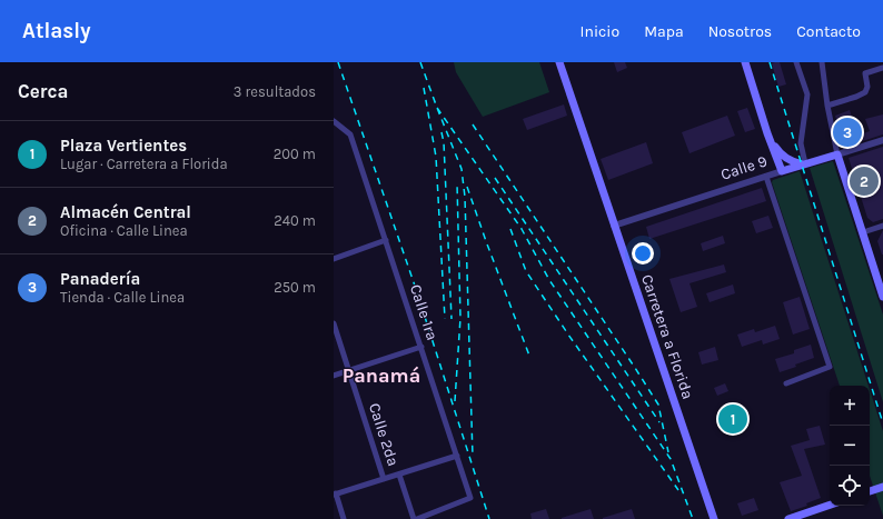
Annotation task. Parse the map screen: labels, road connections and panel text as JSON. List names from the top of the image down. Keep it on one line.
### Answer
{"streets":{"main road":["Calle 9","Carretera a Florida"],"street":["Calle 1ra","Calle 2da"]},"crossings":[["Calle 9","Carretera a Florida"]],"districts":["Panamá"],"page":{"header":"Atlasly","nav":["Inicio","Mapa","Nosotros","Contacto"],"heading":["Cerca","3 resultados"],"pins":["3","2","1"],"list":[{"mark":"1","name":"Plaza Vertientes","note":"Lugar · Carretera a Florida","value":"200 m"},{"mark":"2","name":"Almacén Central","note":"Oficina · Calle Linea","value":"240 m"},{"mark":"3","name":"Panadería","note":"Tienda · Calle Linea","value":"250 m"}],"map_buttons":["+","−"]}}
